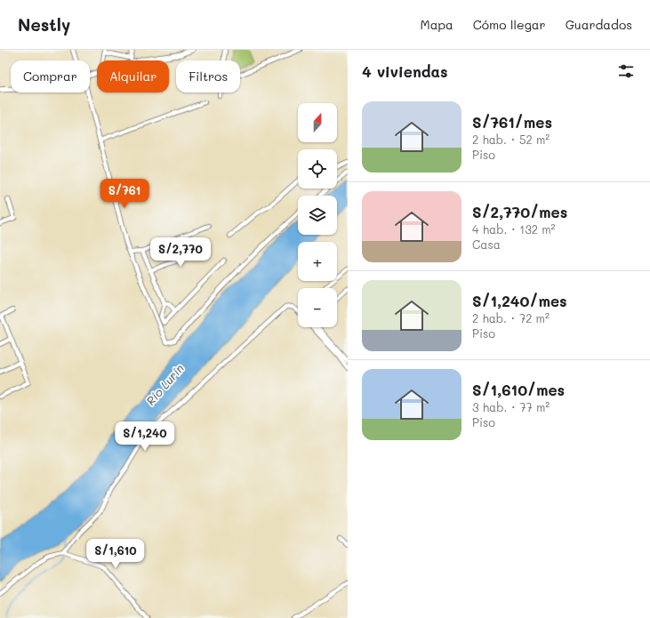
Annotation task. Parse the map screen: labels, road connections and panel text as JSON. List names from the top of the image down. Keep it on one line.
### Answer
{"water":["Río Lurín"],"north":"top","page":{"header":"Nestly","nav":["Mapa","Cómo llegar","Guardados"],"heading":"4 viviendas","chip":["Comprar","Alquilar","Filtros"],"list":[{"name":"S/761/mes","note":"2 hab. · 52 m² · Piso"},{"name":"S/2,770/mes","note":"4 hab. · 132 m² · Casa"},{"name":"S/1,240/mes","note":"2 hab. · 72 m² · Piso"},{"name":"S/1,610/mes","note":"3 hab. · 77 m² · Piso"}],"map_buttons":["+","−"],"price":["S/761","S/2,770","S/1,240","S/1,610"]}}
